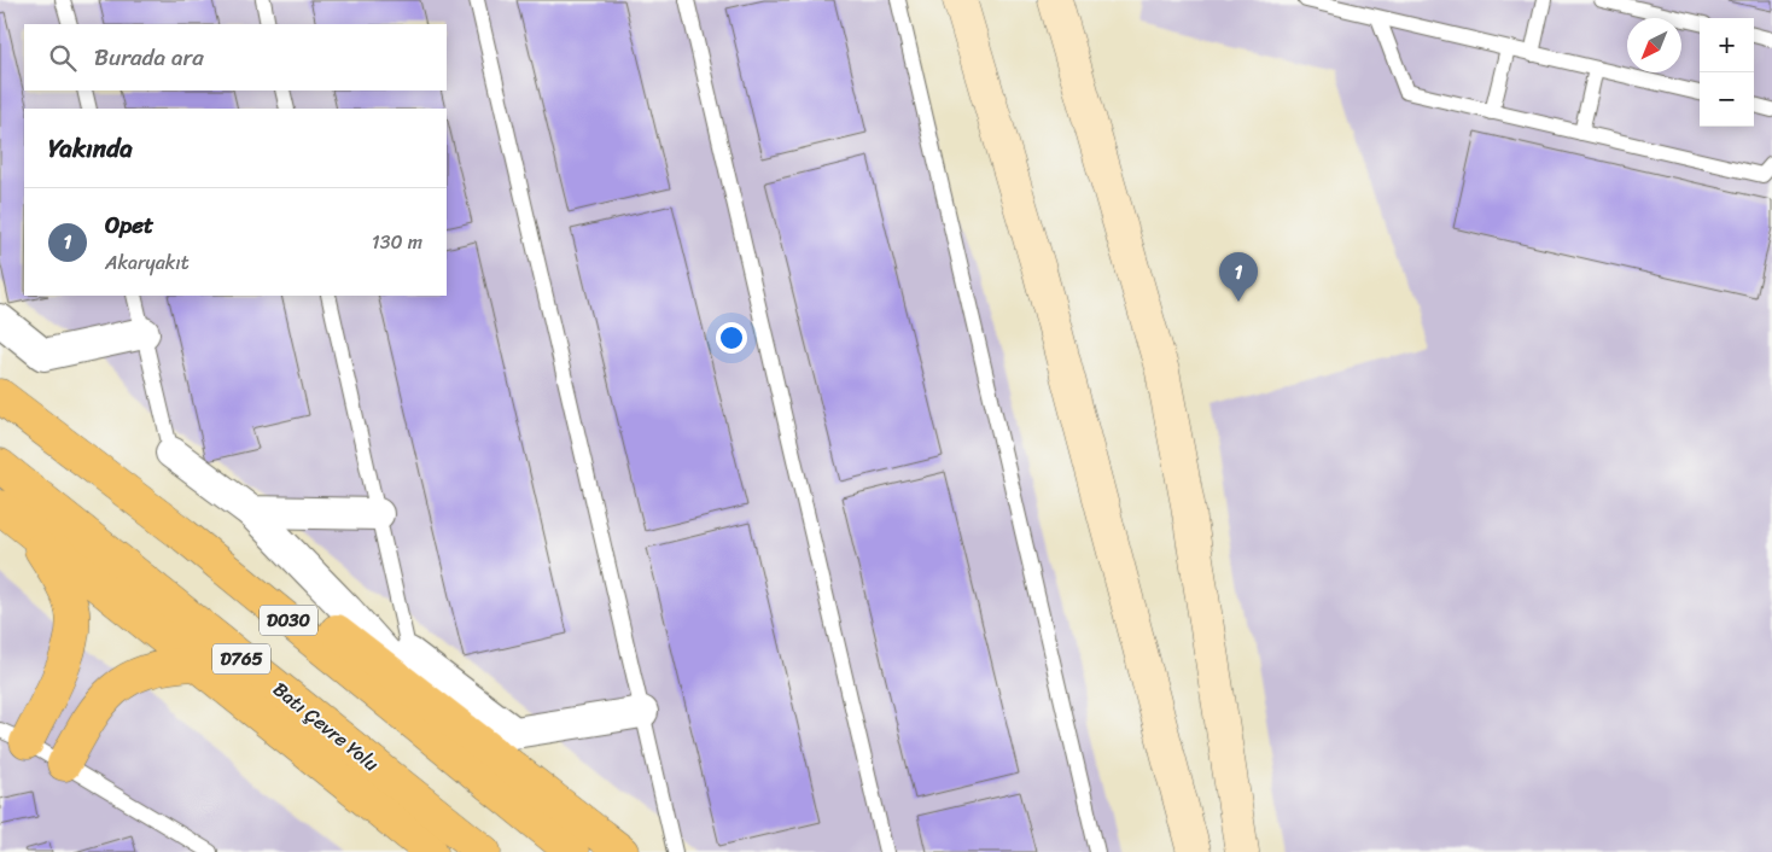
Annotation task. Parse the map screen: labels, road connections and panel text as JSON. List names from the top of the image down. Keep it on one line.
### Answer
{"streets":{"highway":["D030","D765","Batı Çevre Yolu"]},"north":"bottom left","page":{"map_buttons":["+","−"],"search":"Burada ara","heading":"Yakında","list":[{"mark":"1","name":"Opet","note":"Akaryakıt","value":"130 m"}],"pins":"1"}}
